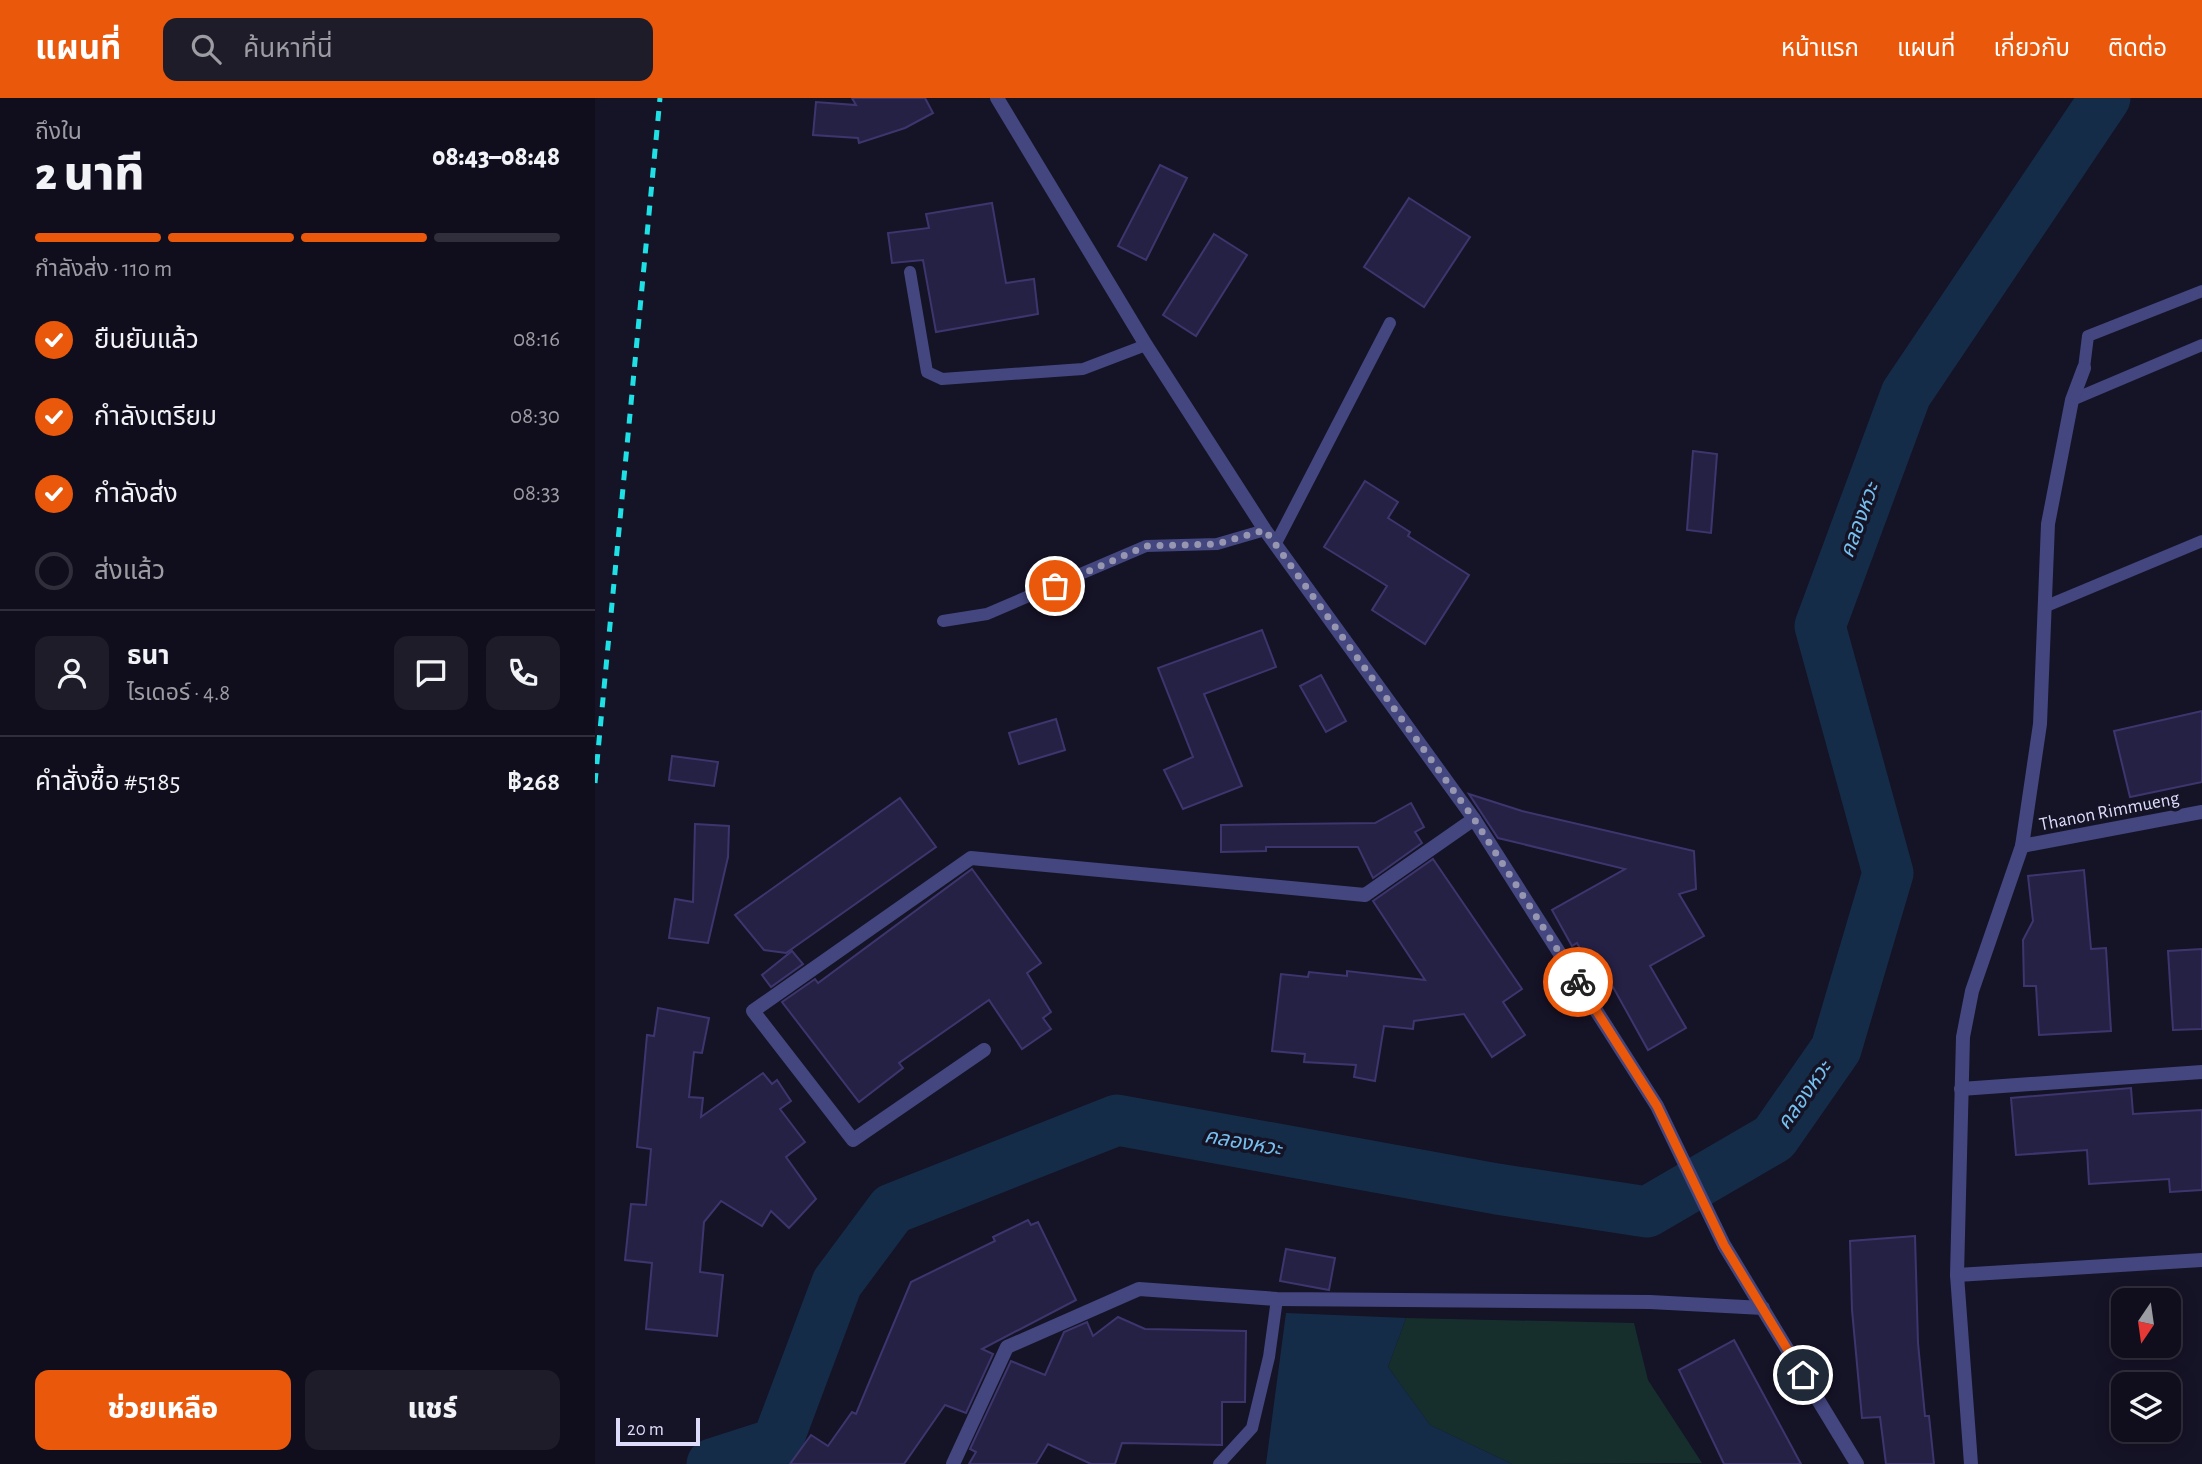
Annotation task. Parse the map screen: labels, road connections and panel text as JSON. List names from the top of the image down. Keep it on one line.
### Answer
{"streets":{"street":["Thanon Rimmueng"]},"water":["คลองหวะ"],"scale_bar":"20 m","north":"bottom","page":{"header":"แผนที่","search":"ค้นหาที่นี่","nav":["หน้าแรก","แผนที่","เกี่ยวกับ","ติดต่อ"],"heading":["2 นาที","ถึงใน","08:43–08:48"],"panel":["ธนา","ไรเดอร์ · 4.8","คำสั่งซื้อ #5185","฿268"],"bar":"กำลังส่ง · 110 m","list":[["ยืนยันแล้ว","08:16"],["กำลังเตรียม","08:30"],["กำลังส่ง","08:33"],"ส่งแล้ว"],"buttons":["ช่วยเหลือ","แชร์"],"scale":"20 m"}}
